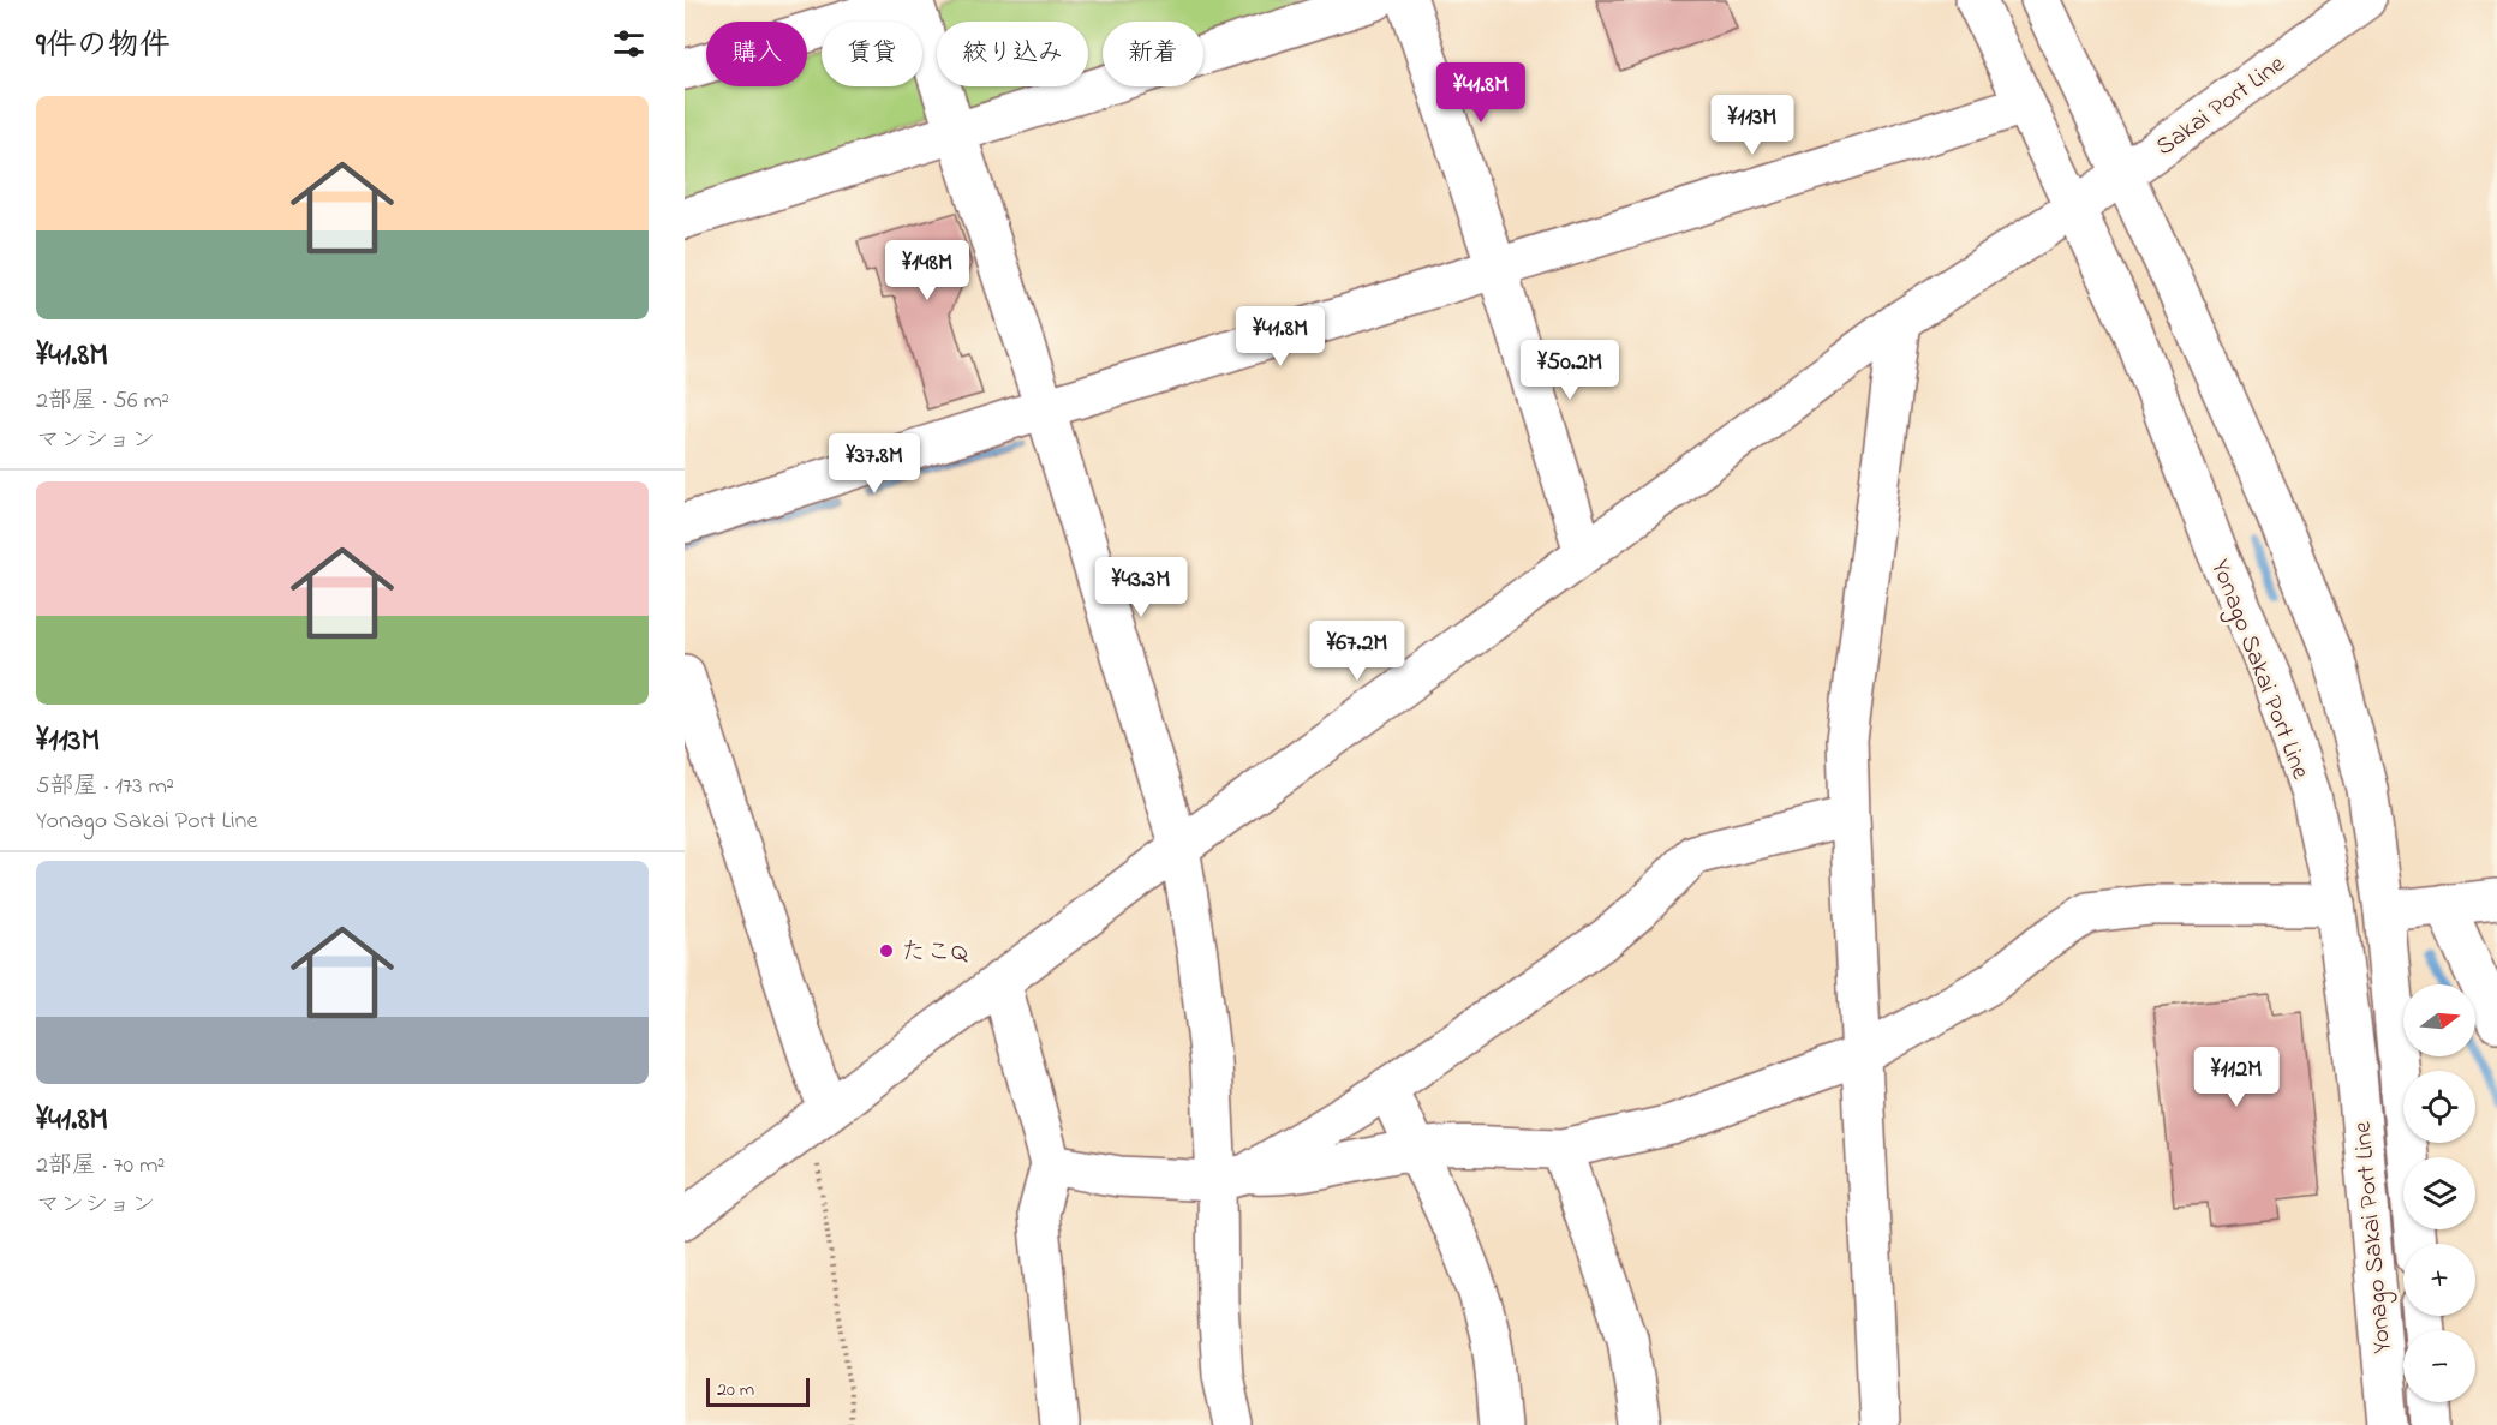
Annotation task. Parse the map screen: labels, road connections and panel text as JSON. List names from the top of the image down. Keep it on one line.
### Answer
{"streets":{"street":["Sakai Port Line","Yonago Sakai Port Line"]},"crossings":[["Sakai Port Line","Yonago Sakai Port Line"]],"places":["たこQ"],"scale_bar":"20 m","north":"right","page":{"heading":"9件の物件","chip":["購入","賃貸","絞り込み","新着"],"price":["¥41.8M","¥113M","¥148M","¥41.8M","¥50.2M","¥37.8M","¥43.3M","¥67.2M","¥112M"],"list":[{"name":"¥41.8M","note":"2部屋 · 56 m² · マンション"},{"name":"¥113M","note":"5部屋 · 173 m² · Yonago Sakai Port Line"},{"name":"¥41.8M","note":"2部屋 · 70 m² · マンション"}],"map_buttons":["+","−"],"scale":"20 m"}}
